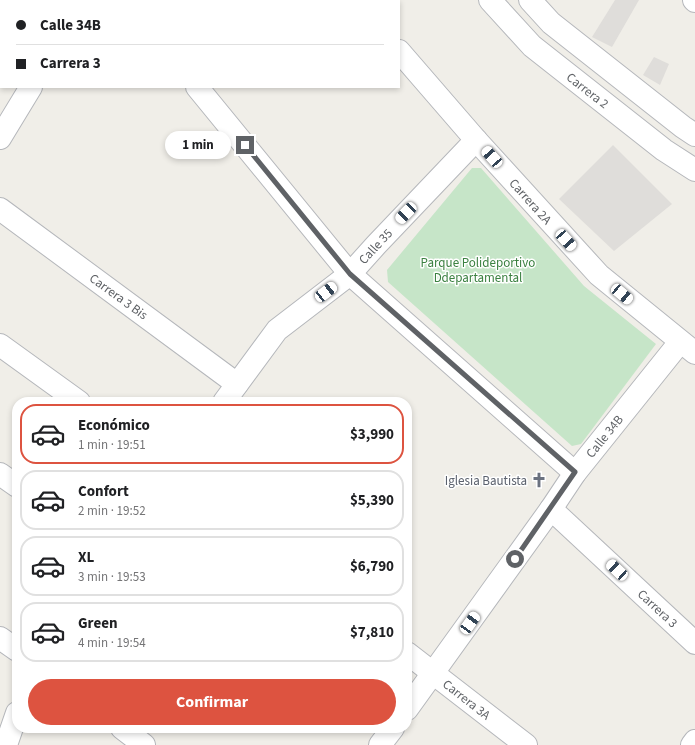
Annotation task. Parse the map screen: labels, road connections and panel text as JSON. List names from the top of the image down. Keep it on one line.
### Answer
{"streets":{"street":["Carrera 2","Carrera 2A","Calle 35","Carrera 3 Bis","Calle 34B","Carrera 3","Carrera 3A"]},"crossings":[["Carrera 2A","Calle 35"],["Carrera 2A","Calle 34B"],["Calle 35","Carrera 3 Bis"],["Calle 34B","Carrera 3"],["Calle 34B","Carrera 3A"]],"parks":["Parque Polideportivo Ddepartamental"],"places":{"church":["Iglesia Bautista"]},"page":{"banner":["Calle 34B","Carrera 3"],"bubble":"1 min","list":[{"name":"Económico","note":"1 min · 19:51","value":"$3,990"},{"name":"Confort","note":"2 min · 19:52","value":"$5,390"},{"name":"XL","note":"3 min · 19:53","value":"$6,790"},{"name":"Green","note":"4 min · 19:54","value":"$7,810"}],"buttons":"Confirmar"}}
